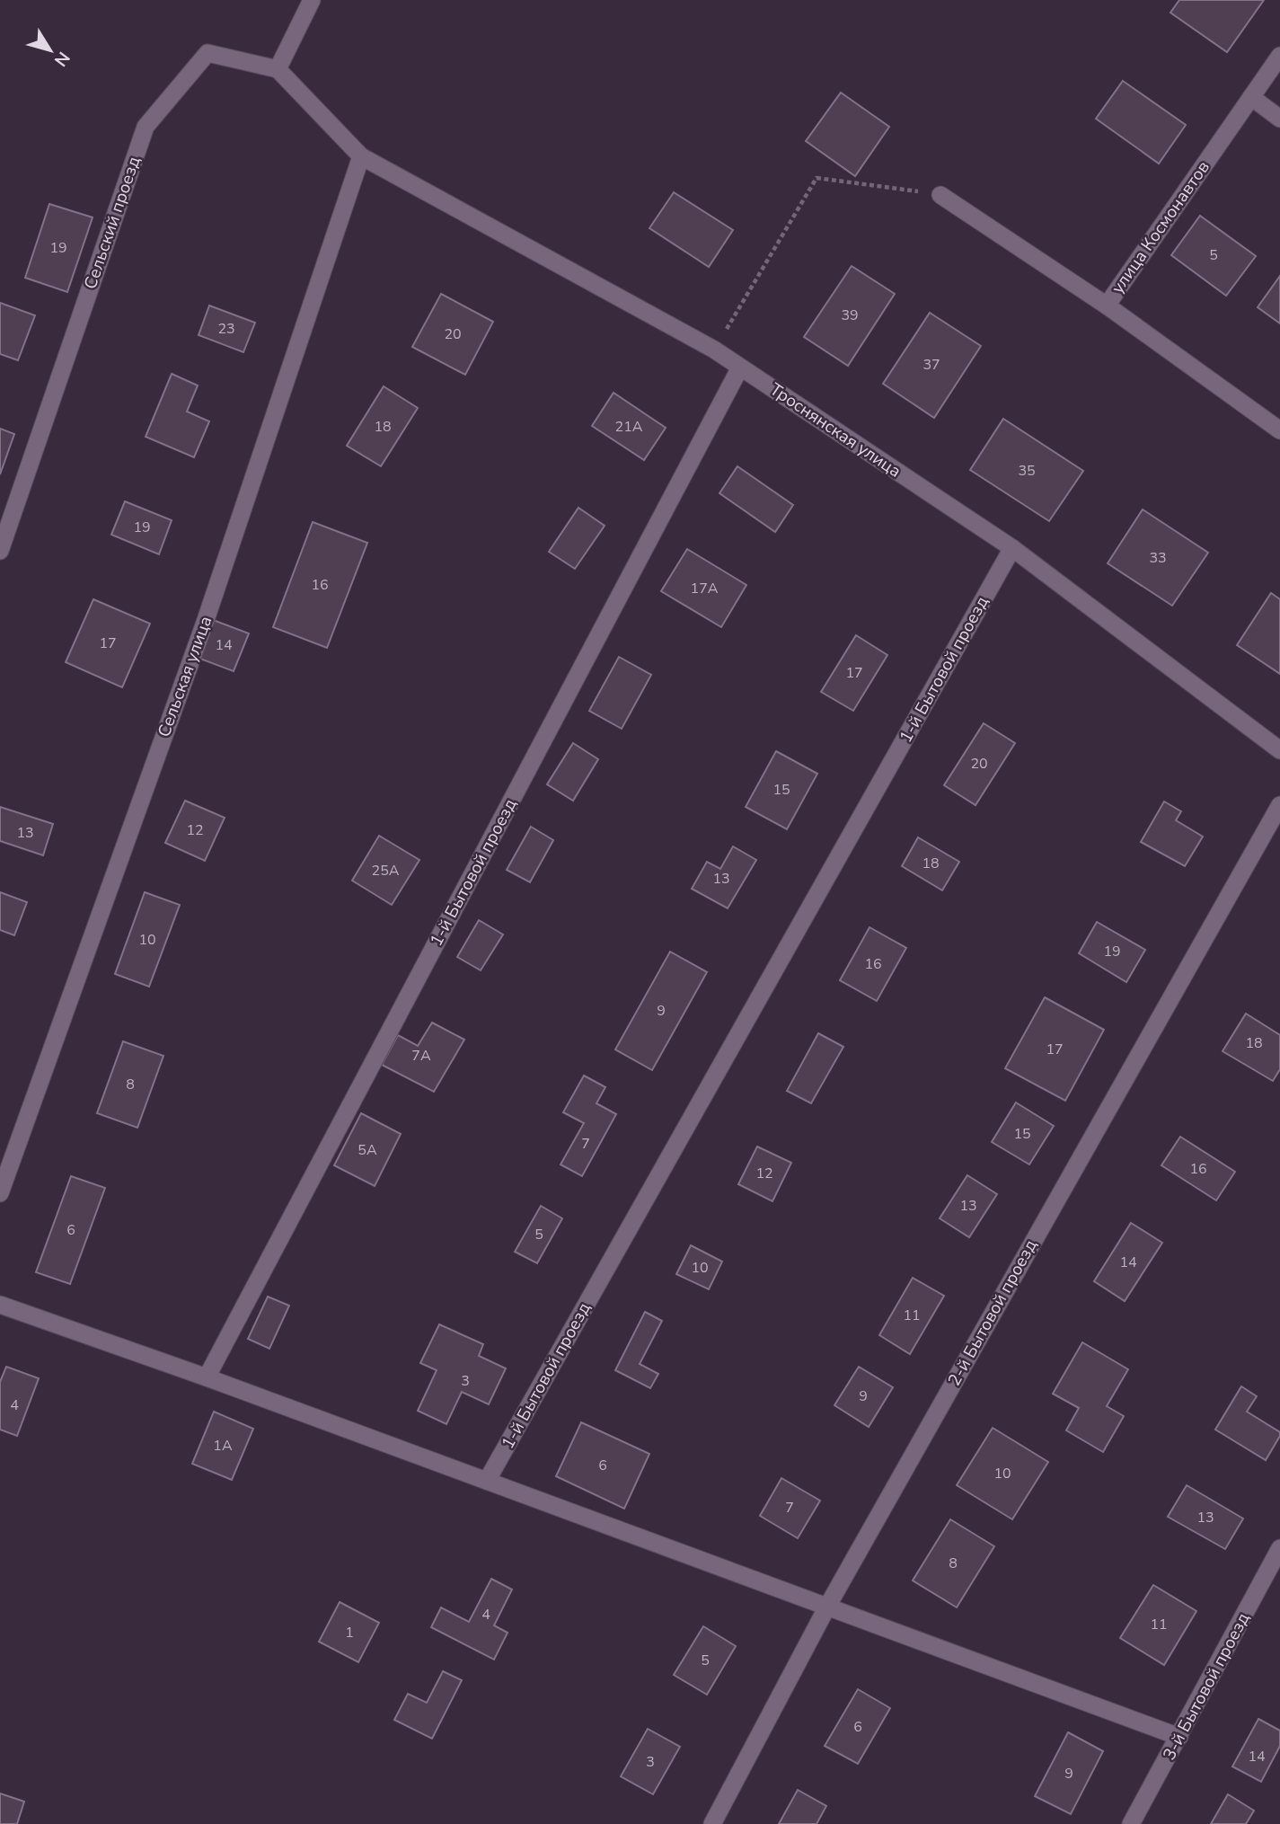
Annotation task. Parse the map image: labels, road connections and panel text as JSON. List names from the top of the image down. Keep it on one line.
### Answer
{"streets":{"street":["Сельский проезд","улица Космонавтов","Троснянская улица","1-й Бытовой проезд","Сельская улица","2-й Бытовой проезд","3-й Бытовой проезд"]},"crossings":[["Сельский проезд","Троснянская улица"],["Троснянская улица","1-й Бытовой проезд"],["Троснянская улица","Сельская улица"]],"house_numbers":["19","5","39","23","20","37","18","21А","35","19","33","16","17А","17","14","17","20","15","12","13","18","25А","13","10","19","16","9","18","17","7А","8","15","7","5А","16","12","13","6","5","14","10","11","3","9","4","1А","6","10","7","13","8","4","11","1","5","6","14","3","9"],"north":"bottom right"}
